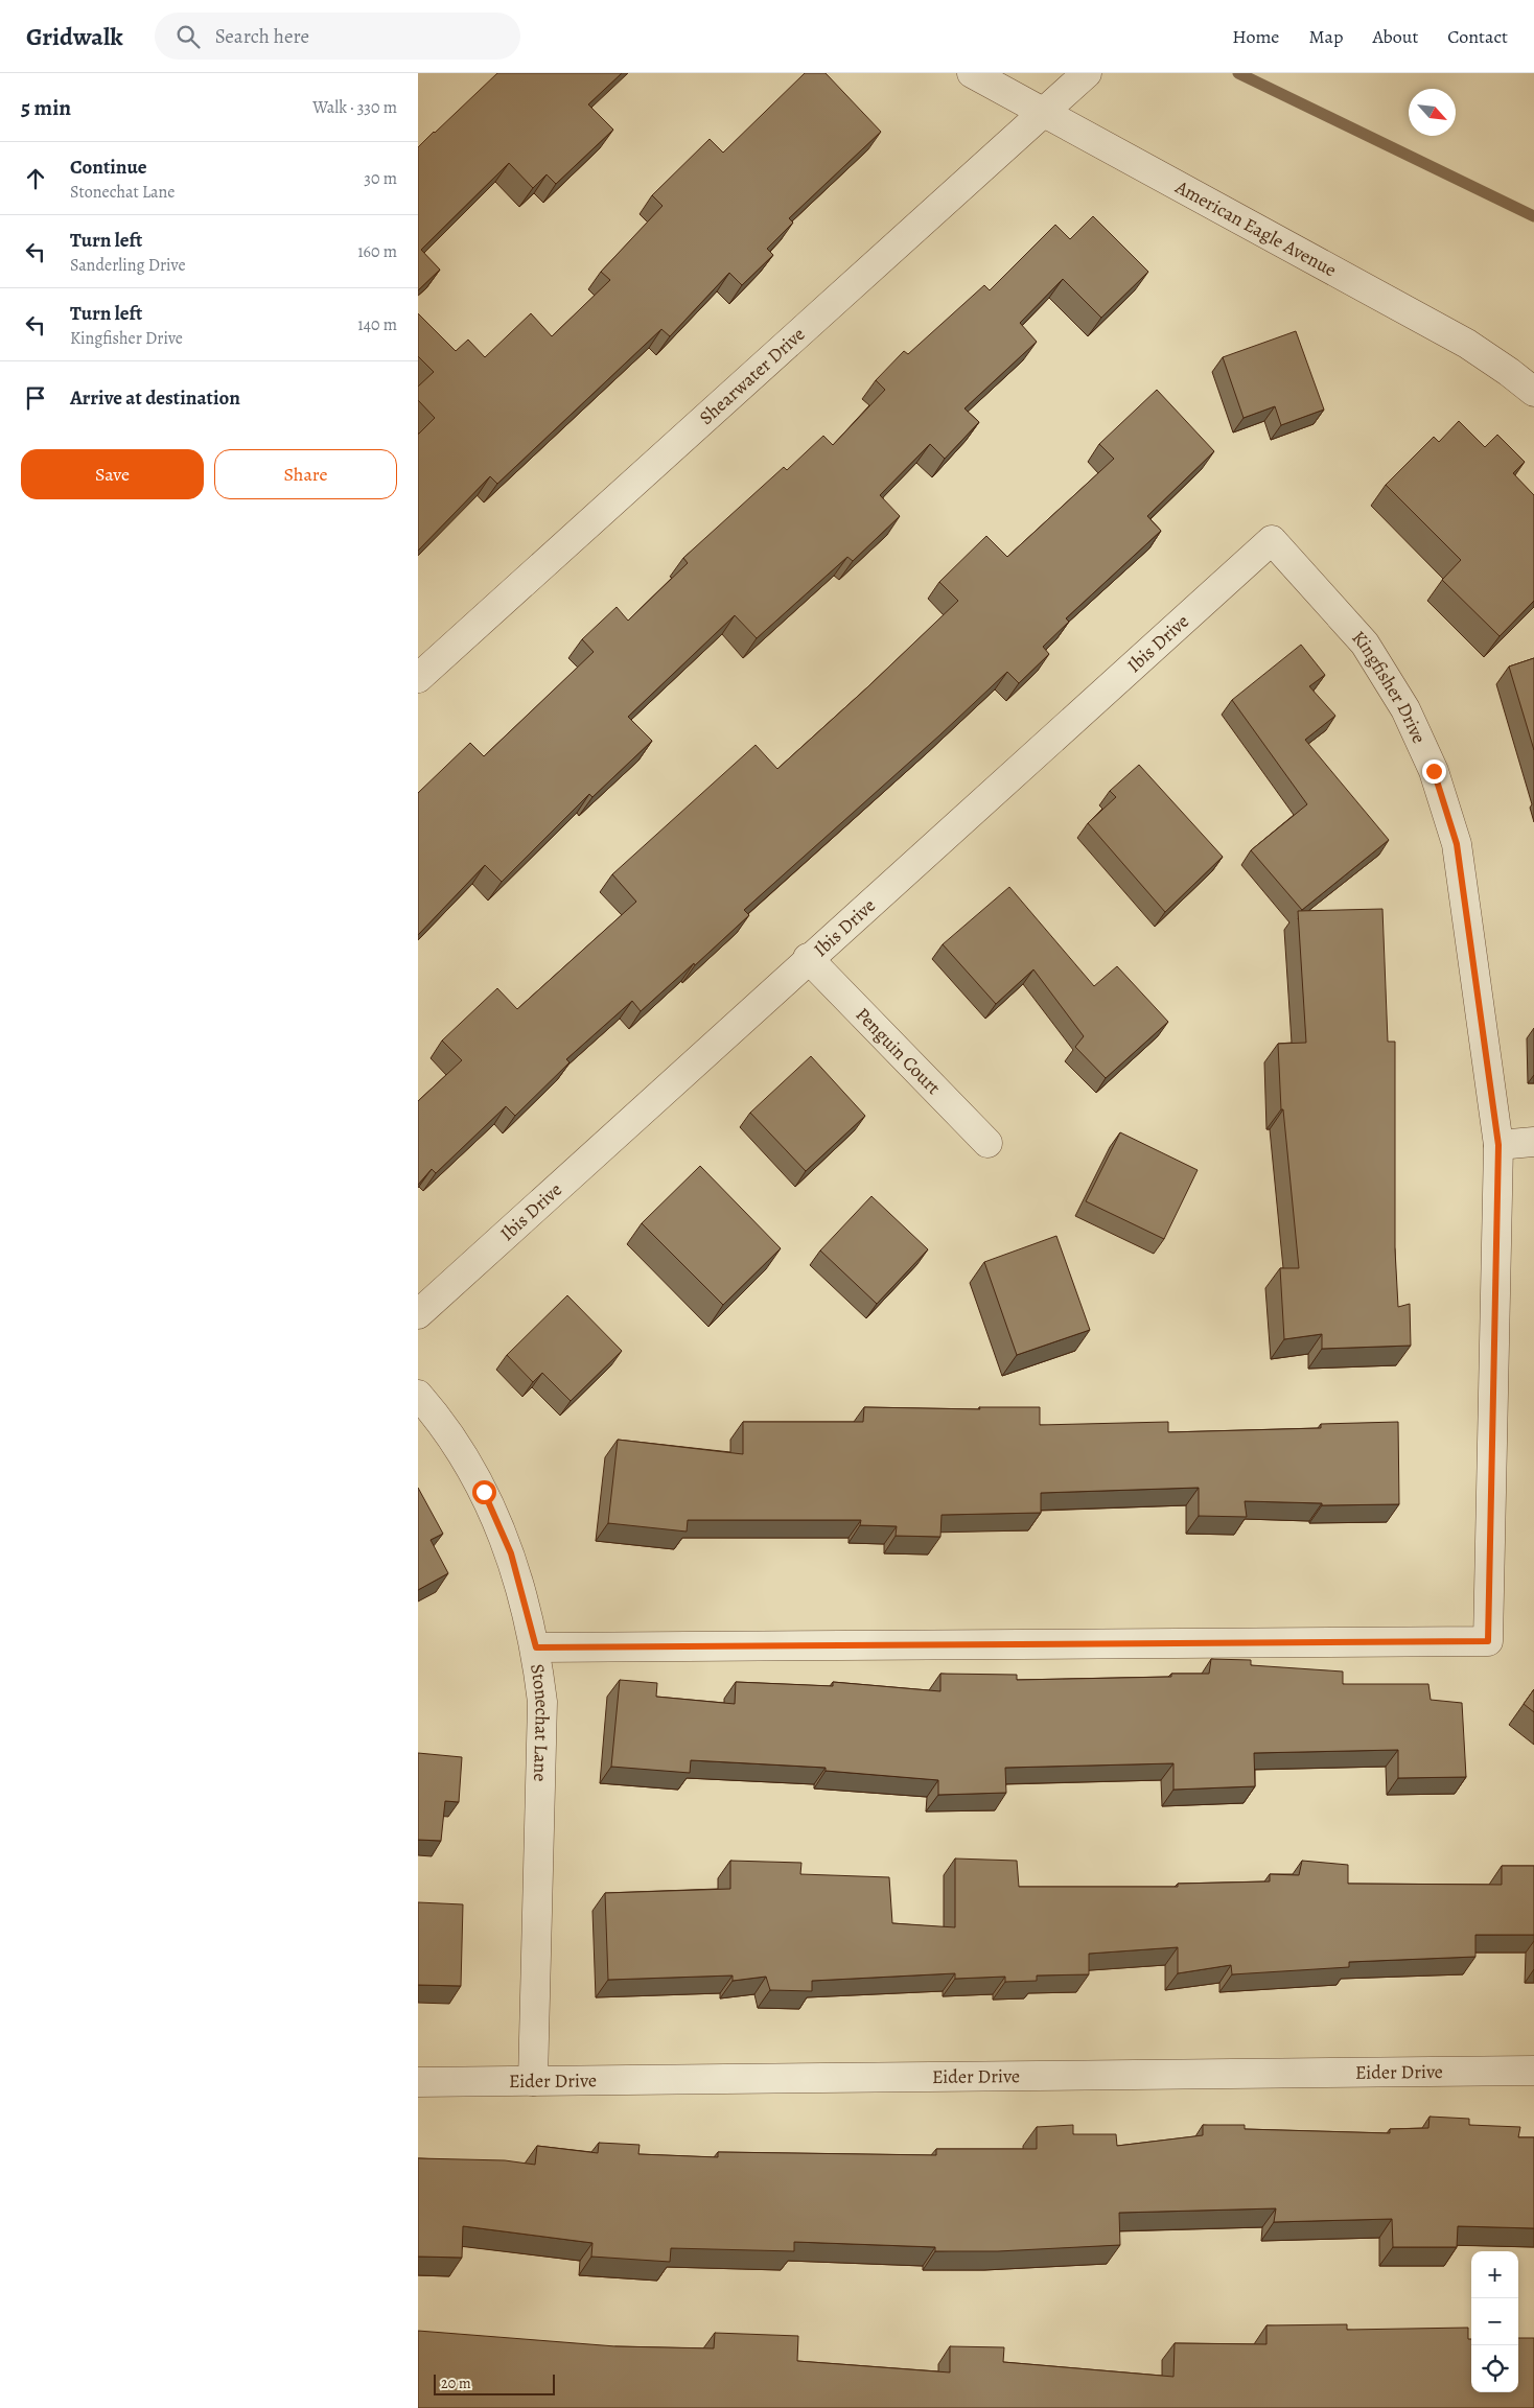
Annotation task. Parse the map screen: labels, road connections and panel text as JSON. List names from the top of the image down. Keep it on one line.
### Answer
{"streets":{"street":["American Eagle Avenue","Shearwater Drive","Ibis Drive","Kingfisher Drive","Penguin Court","Stonechat Lane","Eider Drive"]},"crossings":[["American Eagle Avenue","Shearwater Drive"],["Ibis Drive","Kingfisher Drive"],["Ibis Drive","Penguin Court"],["Kingfisher Drive","Stonechat Lane"],["Stonechat Lane","Eider Drive"]],"scale_bar":"20 m","north":"bottom right","page":{"header":"Gridwalk","search":"Search here","nav":["Home","Map","About","Contact"],"heading":["5 min","Walk · 330 m"],"list":[["Continue","Stonechat Lane","30 m"],["Turn left","Sanderling Drive","160 m"],["Turn left","Kingfisher Drive","140 m"],"Arrive at destination"],"buttons":["Save","Share"],"map_buttons":["+","−"],"scale":"20 m"}}
